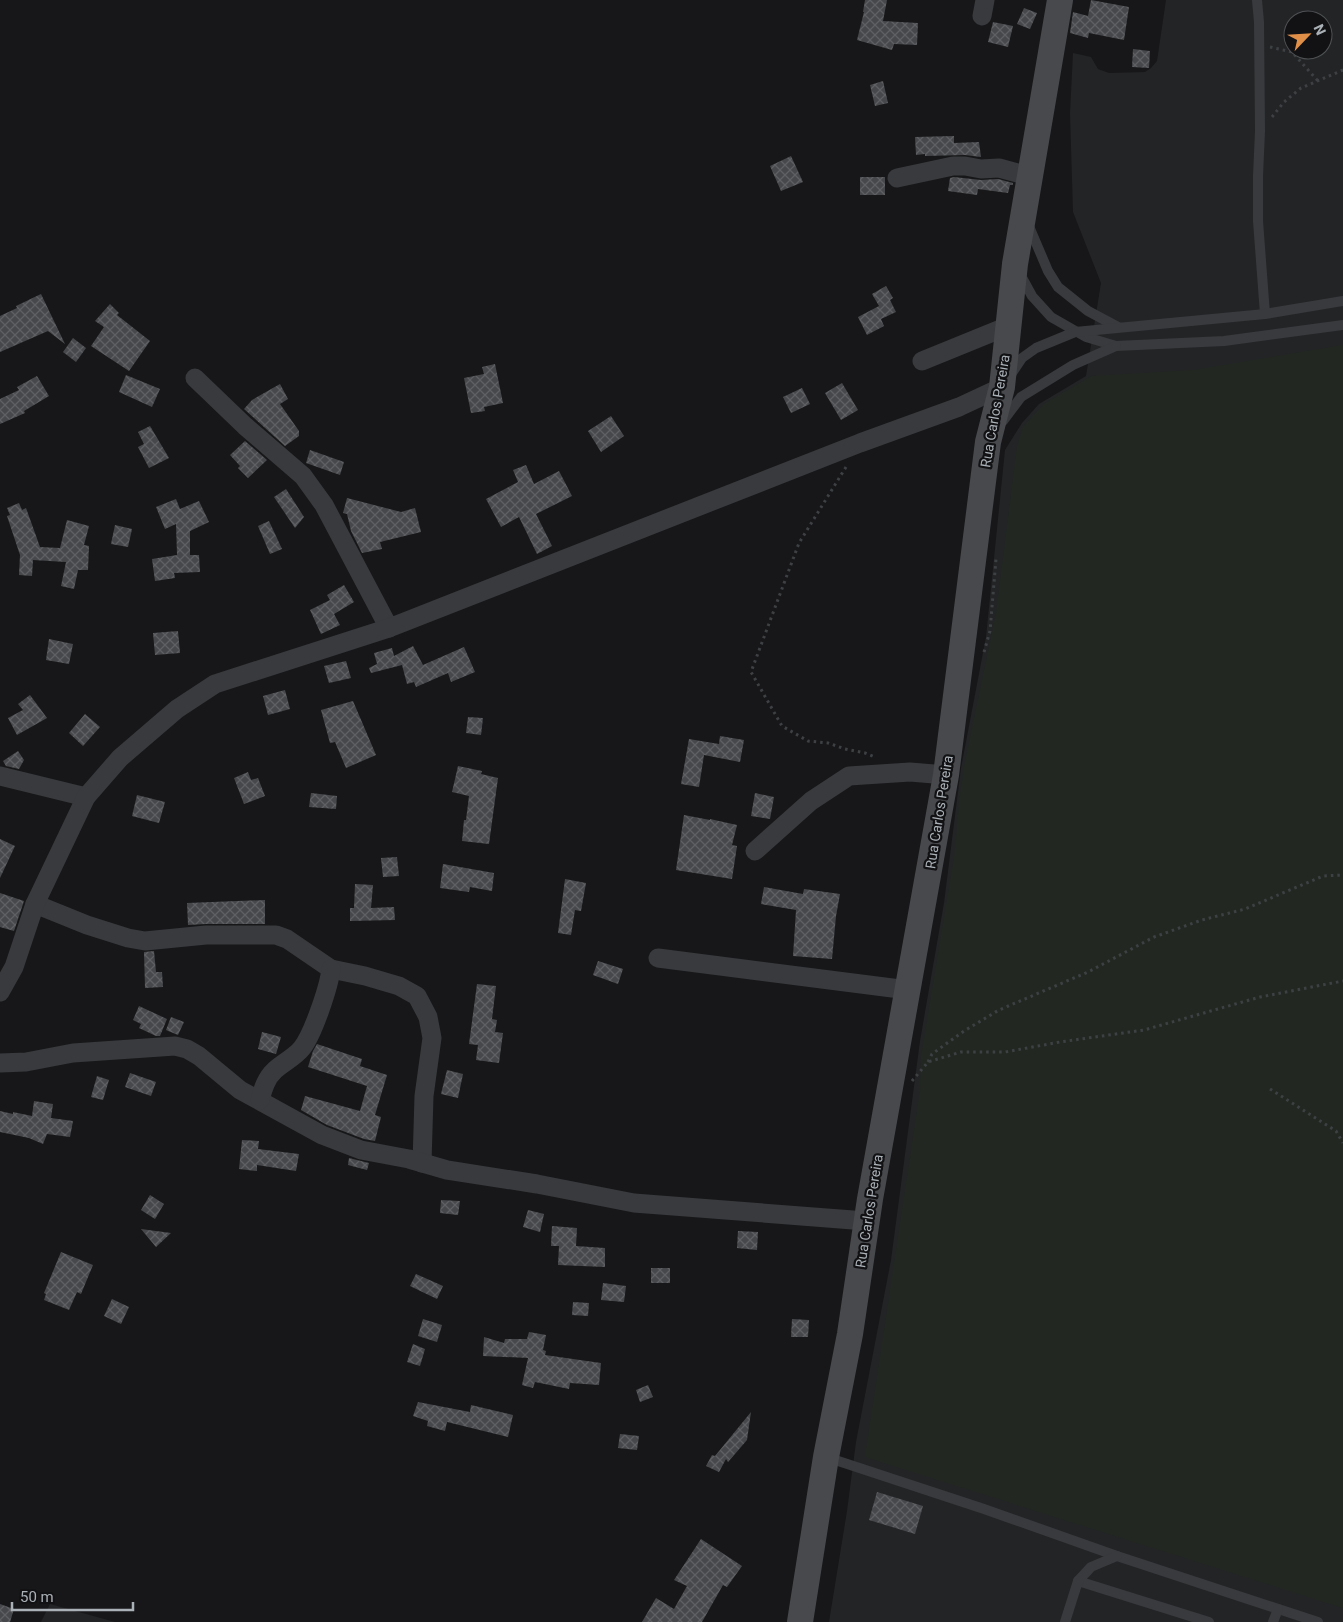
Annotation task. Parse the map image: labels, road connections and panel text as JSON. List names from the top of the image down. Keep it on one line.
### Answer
{"streets":{"main road":["Rua Carlos Pereira"]},"scale_bar":"50 m","north":"top right"}
